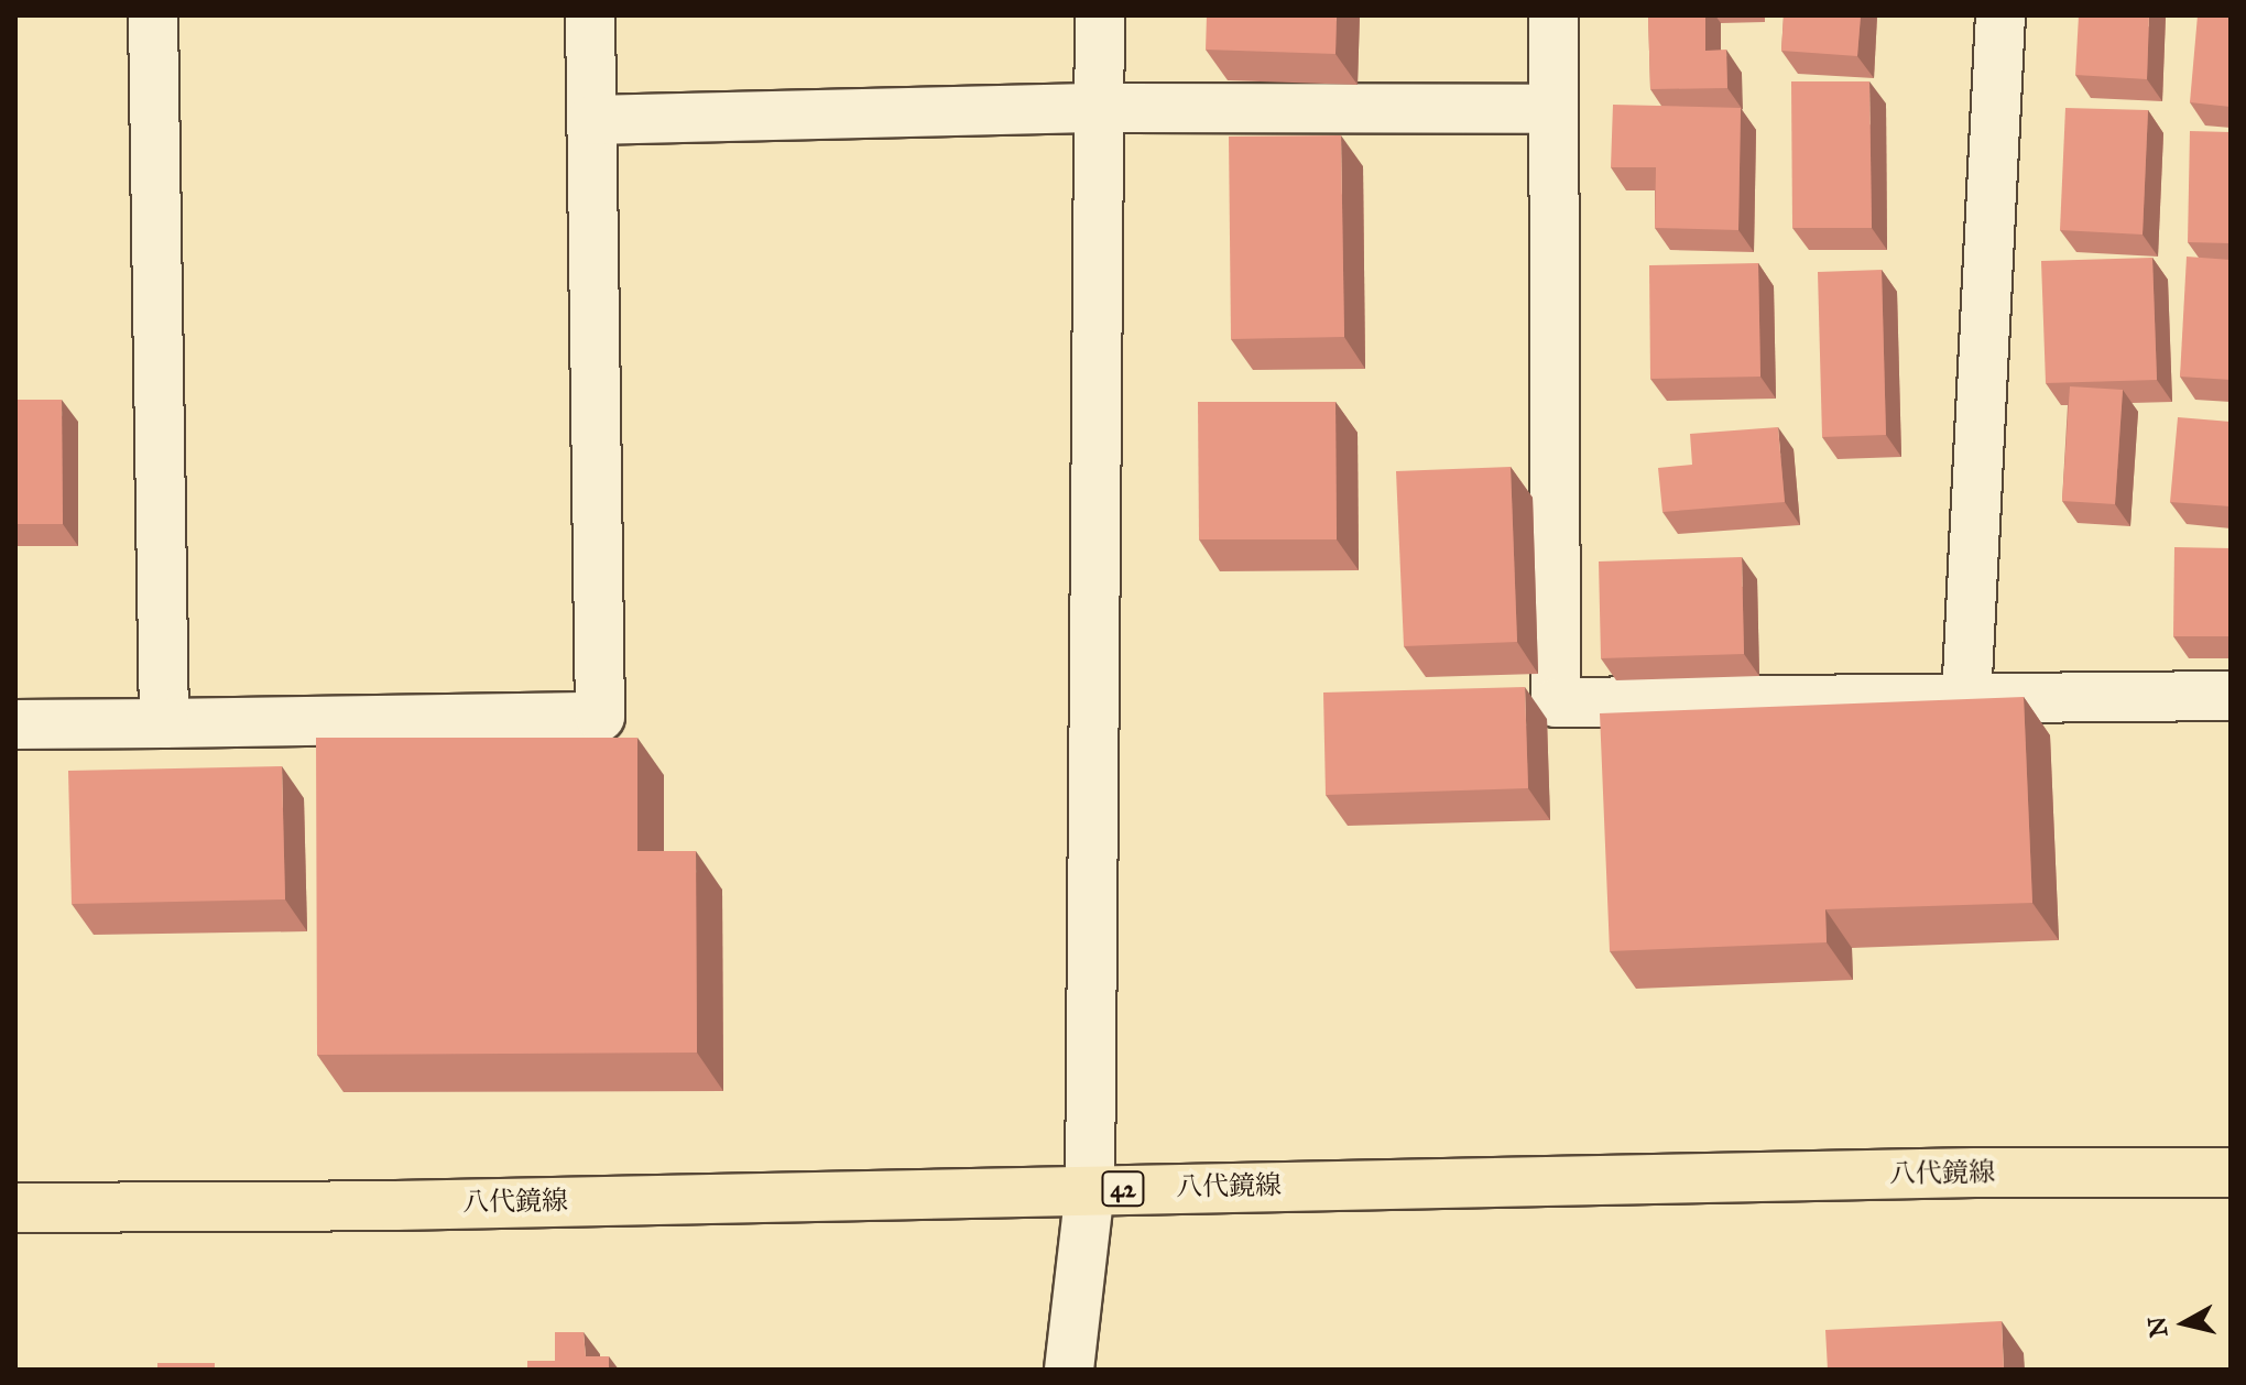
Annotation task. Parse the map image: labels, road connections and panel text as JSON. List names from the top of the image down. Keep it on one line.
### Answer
{"streets":{"main road":["八代鏡線","42"]},"north":"left"}
